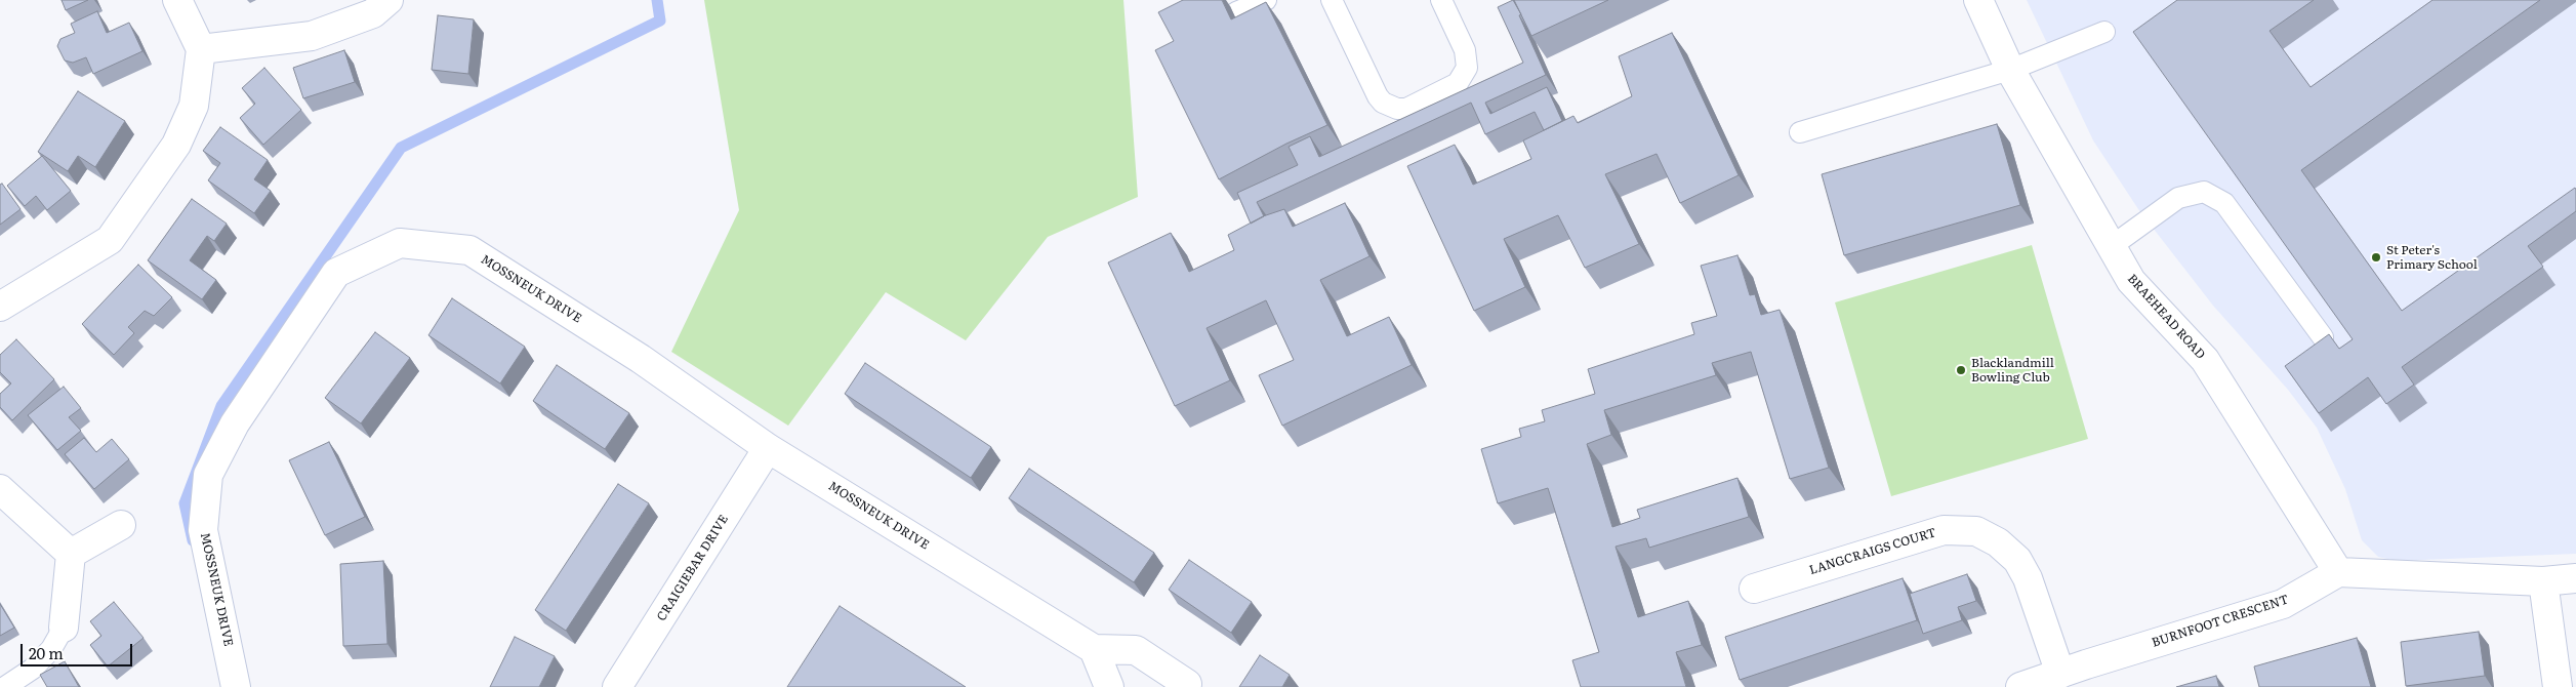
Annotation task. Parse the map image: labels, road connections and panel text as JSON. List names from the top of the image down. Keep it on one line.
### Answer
{"streets":{"street":["MOSSNEUK DRIVE","BRAEHEAD ROAD","LANGCRAIGS COURT","CRAIGIEBAR DRIVE","BURNFOOT CRESCENT"]},"crossings":[["MOSSNEUK DRIVE","CRAIGIEBAR DRIVE"],["BRAEHEAD ROAD","BURNFOOT CRESCENT"],["LANGCRAIGS COURT","BURNFOOT CRESCENT"]],"places":["St Peter's Primary School","Blacklandmill Bowling Club"],"scale_bar":"20 m"}
